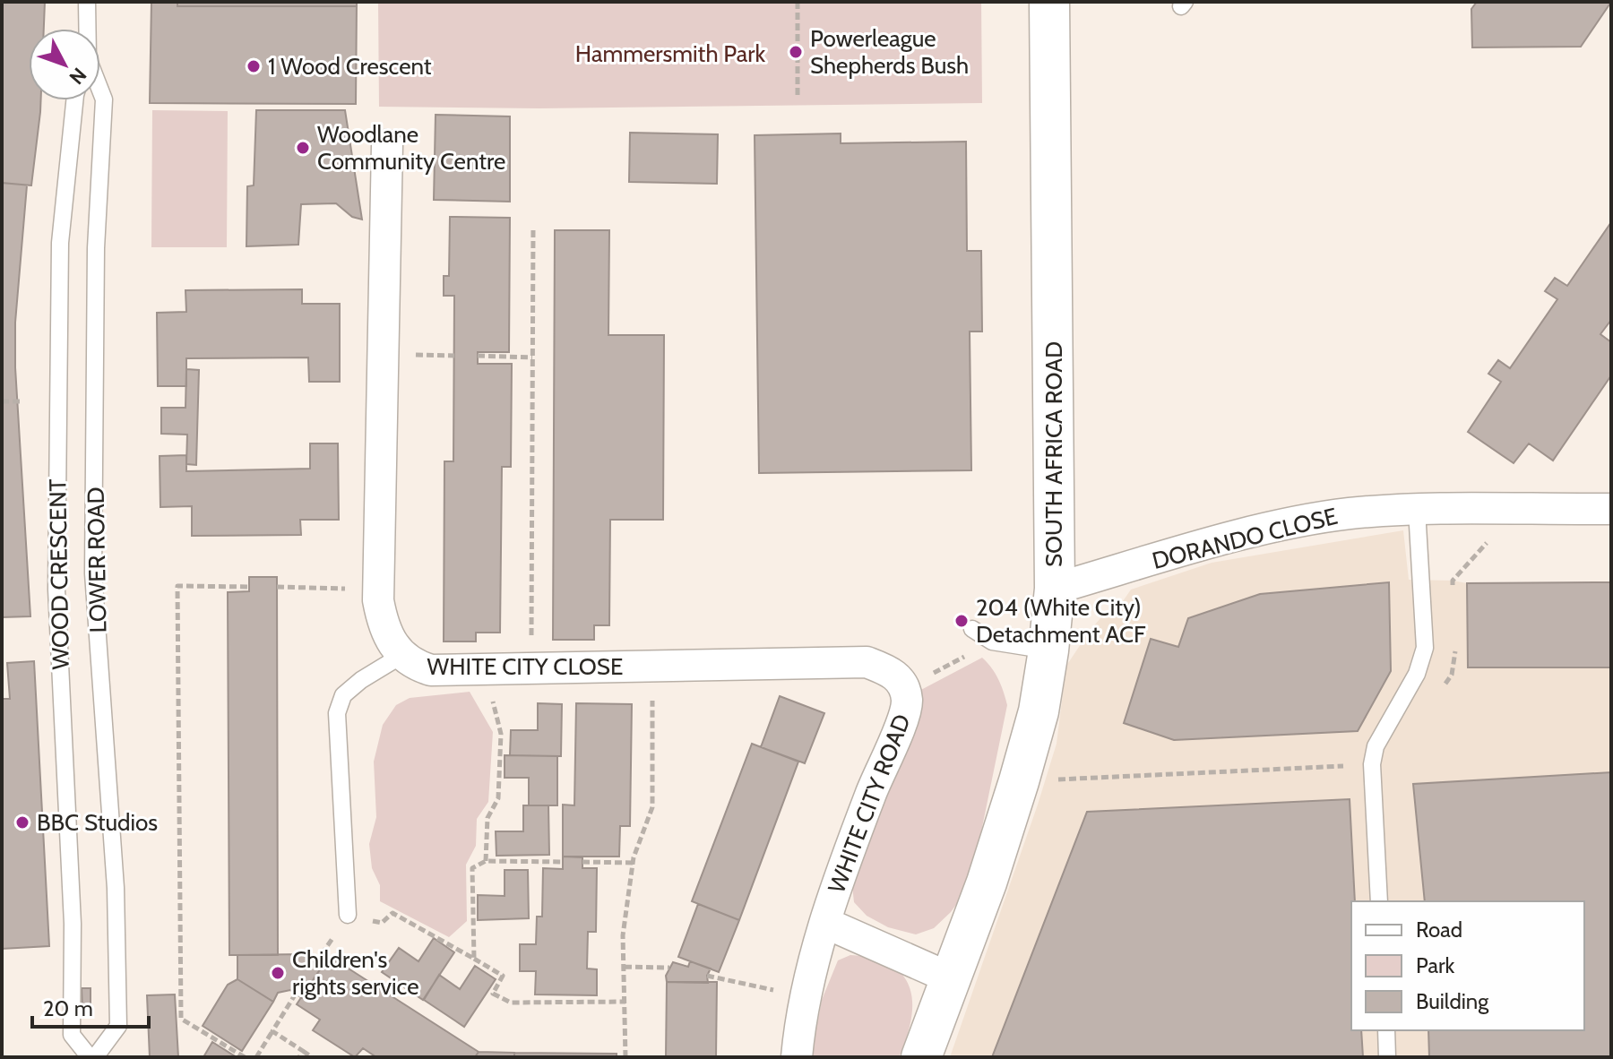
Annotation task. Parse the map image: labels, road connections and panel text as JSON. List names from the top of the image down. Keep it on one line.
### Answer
{"streets":{"street":["SOUTH AFRICA ROAD","DORANDO CLOSE","WHITE CITY CLOSE","WHITE CITY ROAD"],"lane":["LOWER ROAD","WOOD CRESCENT"]},"crossings":[["SOUTH AFRICA ROAD","DORANDO CLOSE"],["SOUTH AFRICA ROAD","WHITE CITY ROAD"],["WHITE CITY CLOSE","WHITE CITY ROAD"]],"parks":["Hammersmith Park"],"places":["Powerleague Shepherds Bush","1 Wood Crescent","Woodlane Community Centre","204 (White City) Detachment ACF","BBC Studios","Children's rights service"],"legend":["Road","Park","Building"],"scale_bar":"20 m","north":"bottom right"}
